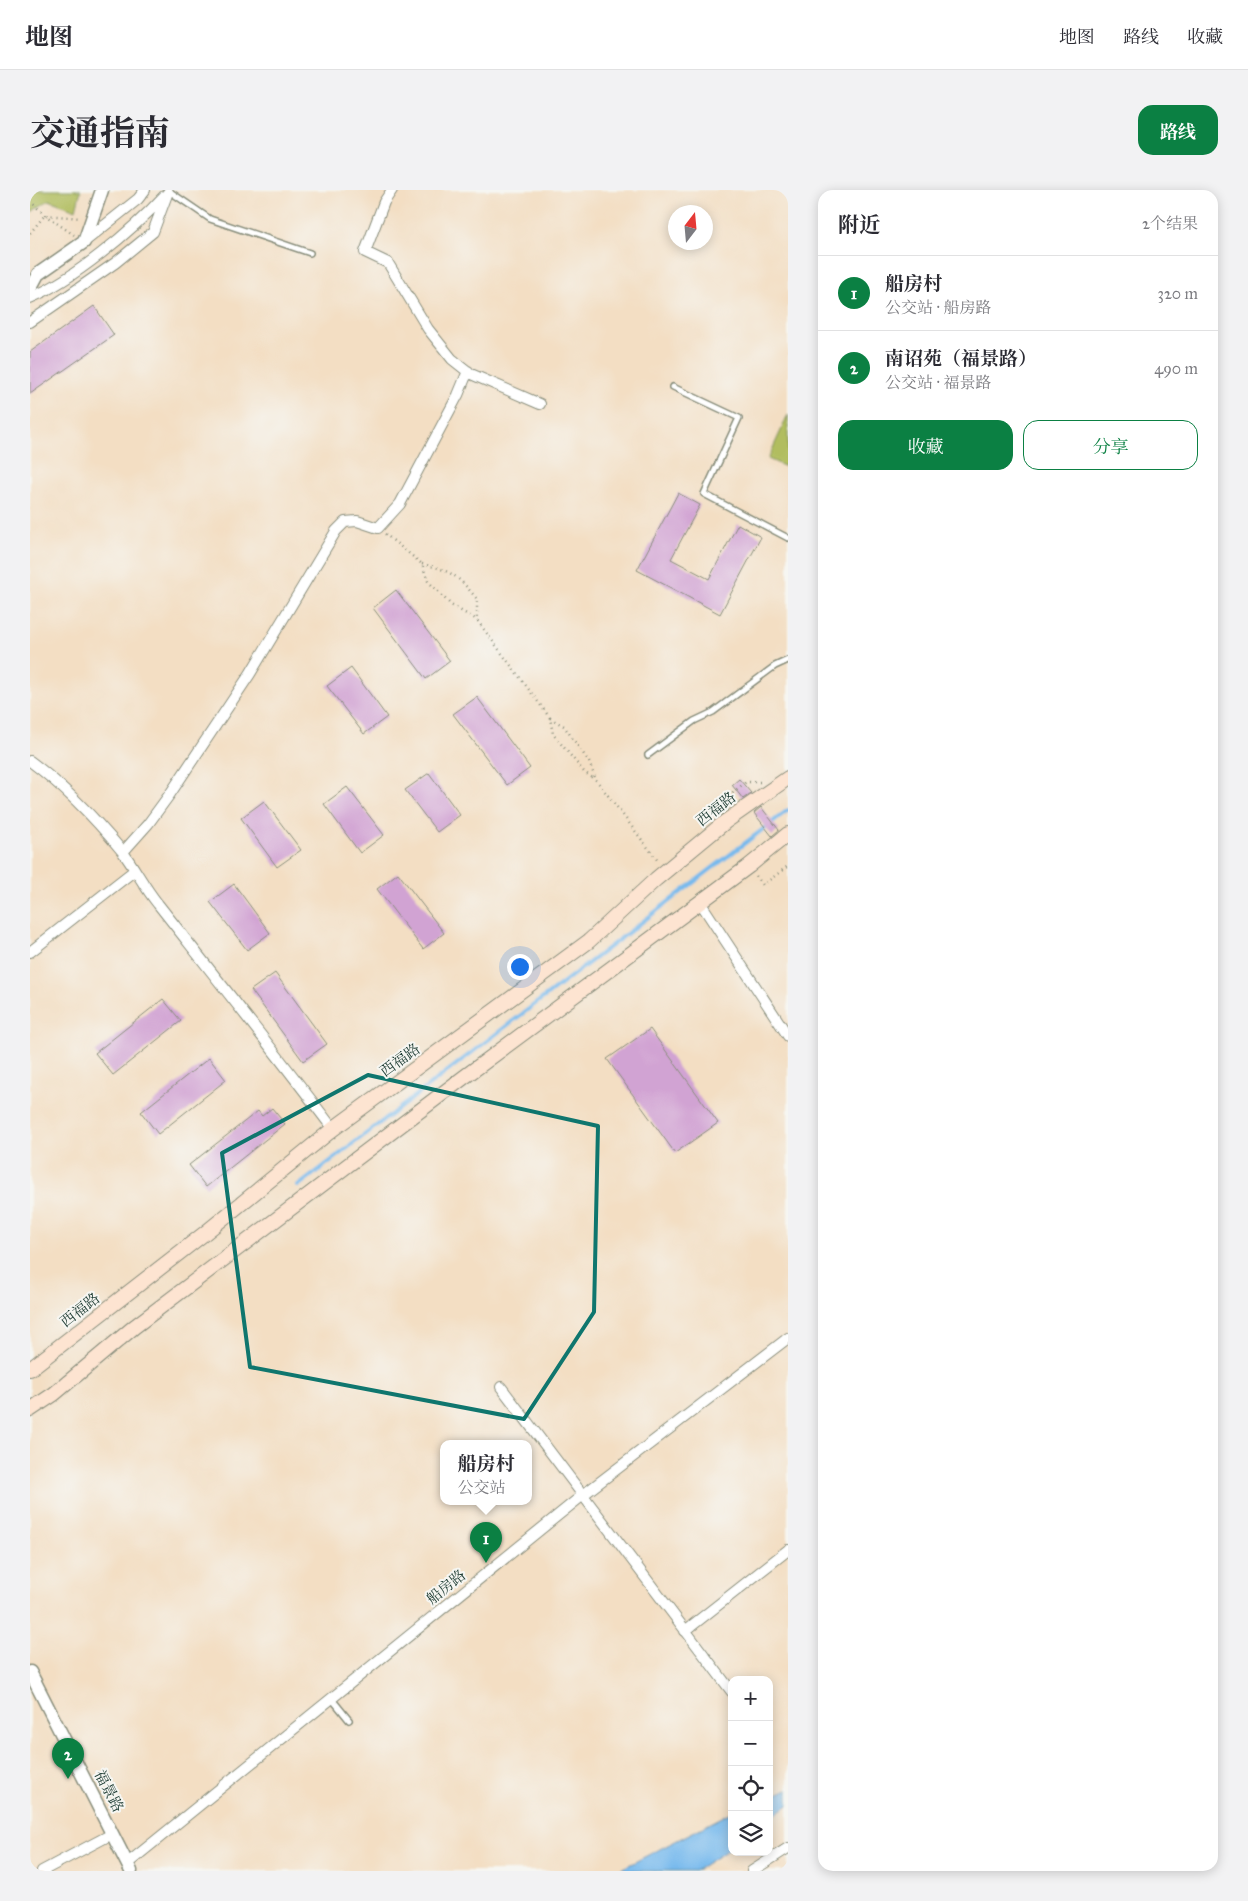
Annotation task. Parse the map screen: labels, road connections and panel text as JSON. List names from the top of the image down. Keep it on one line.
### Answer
{"streets":{"main road":["西福路"],"street":["船房路","福景路"]},"crossings":[["船房路","福景路"]],"north":"top","page":{"header":"地图","nav":["地图","路线","收藏"],"title":"交通指南","buttons":["路线",["收藏","分享"]],"heading":["附近","2个结果"],"list":[{"mark":"1","name":"船房村","note":"公交站 · 船房路","value":"320 m"},{"mark":"2","name":"南诏苑（福景路）","note":"公交站 · 福景路","value":"490 m"}],"popup":["船房村","公交站"],"pins":["1","2"],"map_buttons":["+","−"]}}
